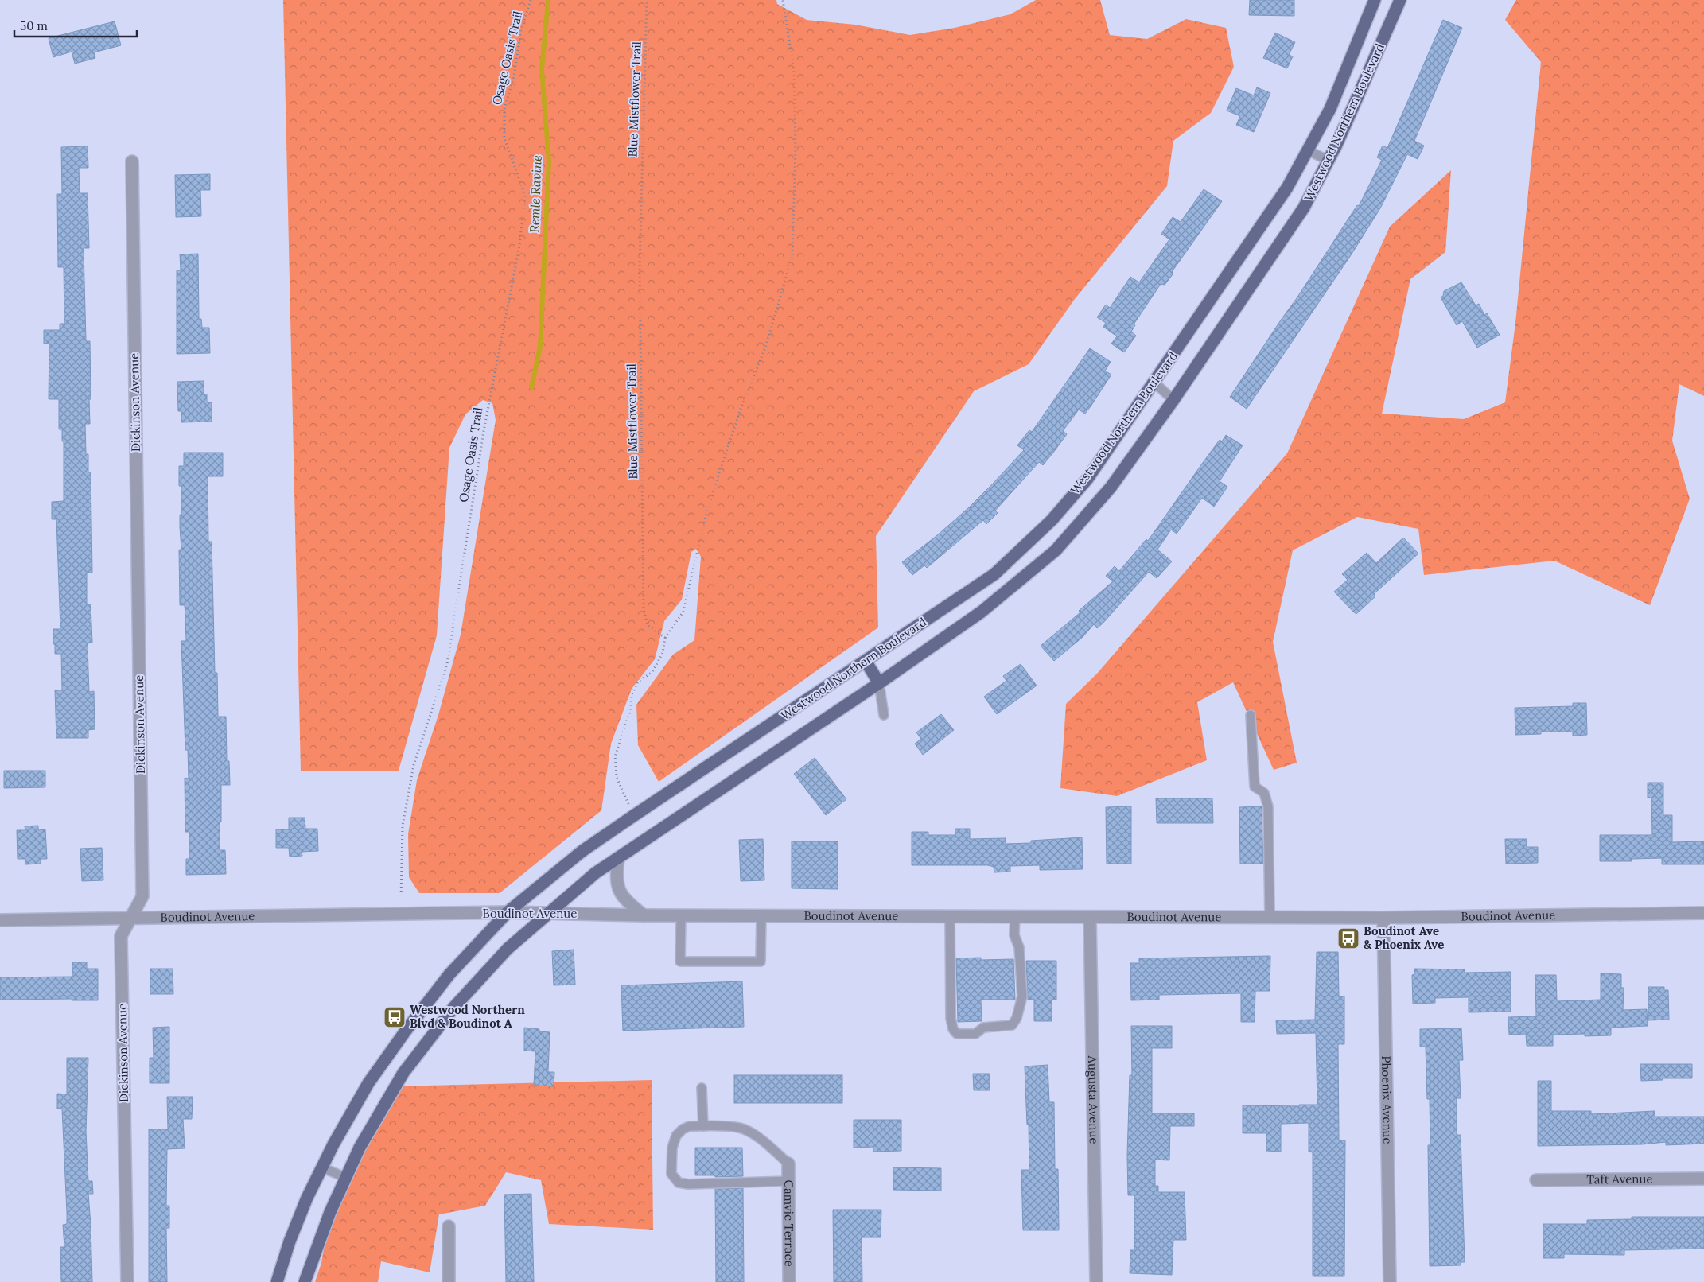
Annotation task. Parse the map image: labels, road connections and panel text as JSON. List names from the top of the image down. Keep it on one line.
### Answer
{"streets":{"main road":["Westwood Northern Boulevard"],"street":["Dickinson Avenue","Boudinot Avenue","Augusta Avenue","Phoenix Avenue","Taft Avenue","Camvic Terrace"],"path":["Osage Oasis Trail","Blue Mistflower Trail"]},"crossings":[["Osage Oasis Trail","Boudinot Avenue"],["Westwood Northern Boulevard","Boudinot Avenue"],["Dickinson Avenue","Boudinot Avenue"],["Boudinot Avenue","Augusta Avenue"],["Boudinot Avenue","Phoenix Avenue"]],"water":["Remle Ravine"],"places":{"bus stop":["Boudinot Ave & Phoenix Ave","Westwood Northern Blvd & Boudinot A"]},"scale_bar":"50 m"}
